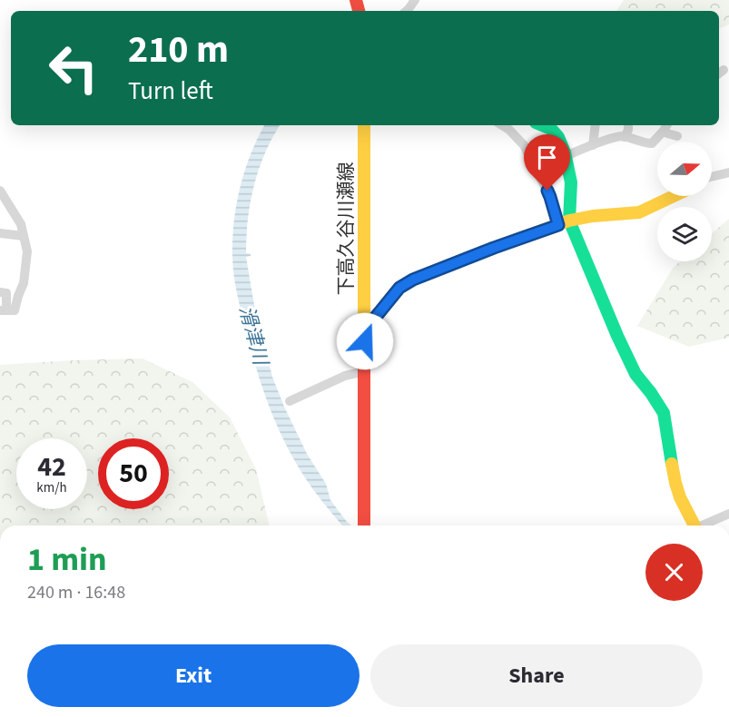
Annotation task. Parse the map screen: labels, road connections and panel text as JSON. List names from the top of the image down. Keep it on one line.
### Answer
{"streets":{"street":["下高久谷川瀬線"]},"water":["滑津川"],"north":"right","page":{"turn":["210 m","Turn left"],"speed":"42 km/h","limit":"50","heading":["1 min","240 m · 16:48"],"buttons":["Exit","Share"]}}
